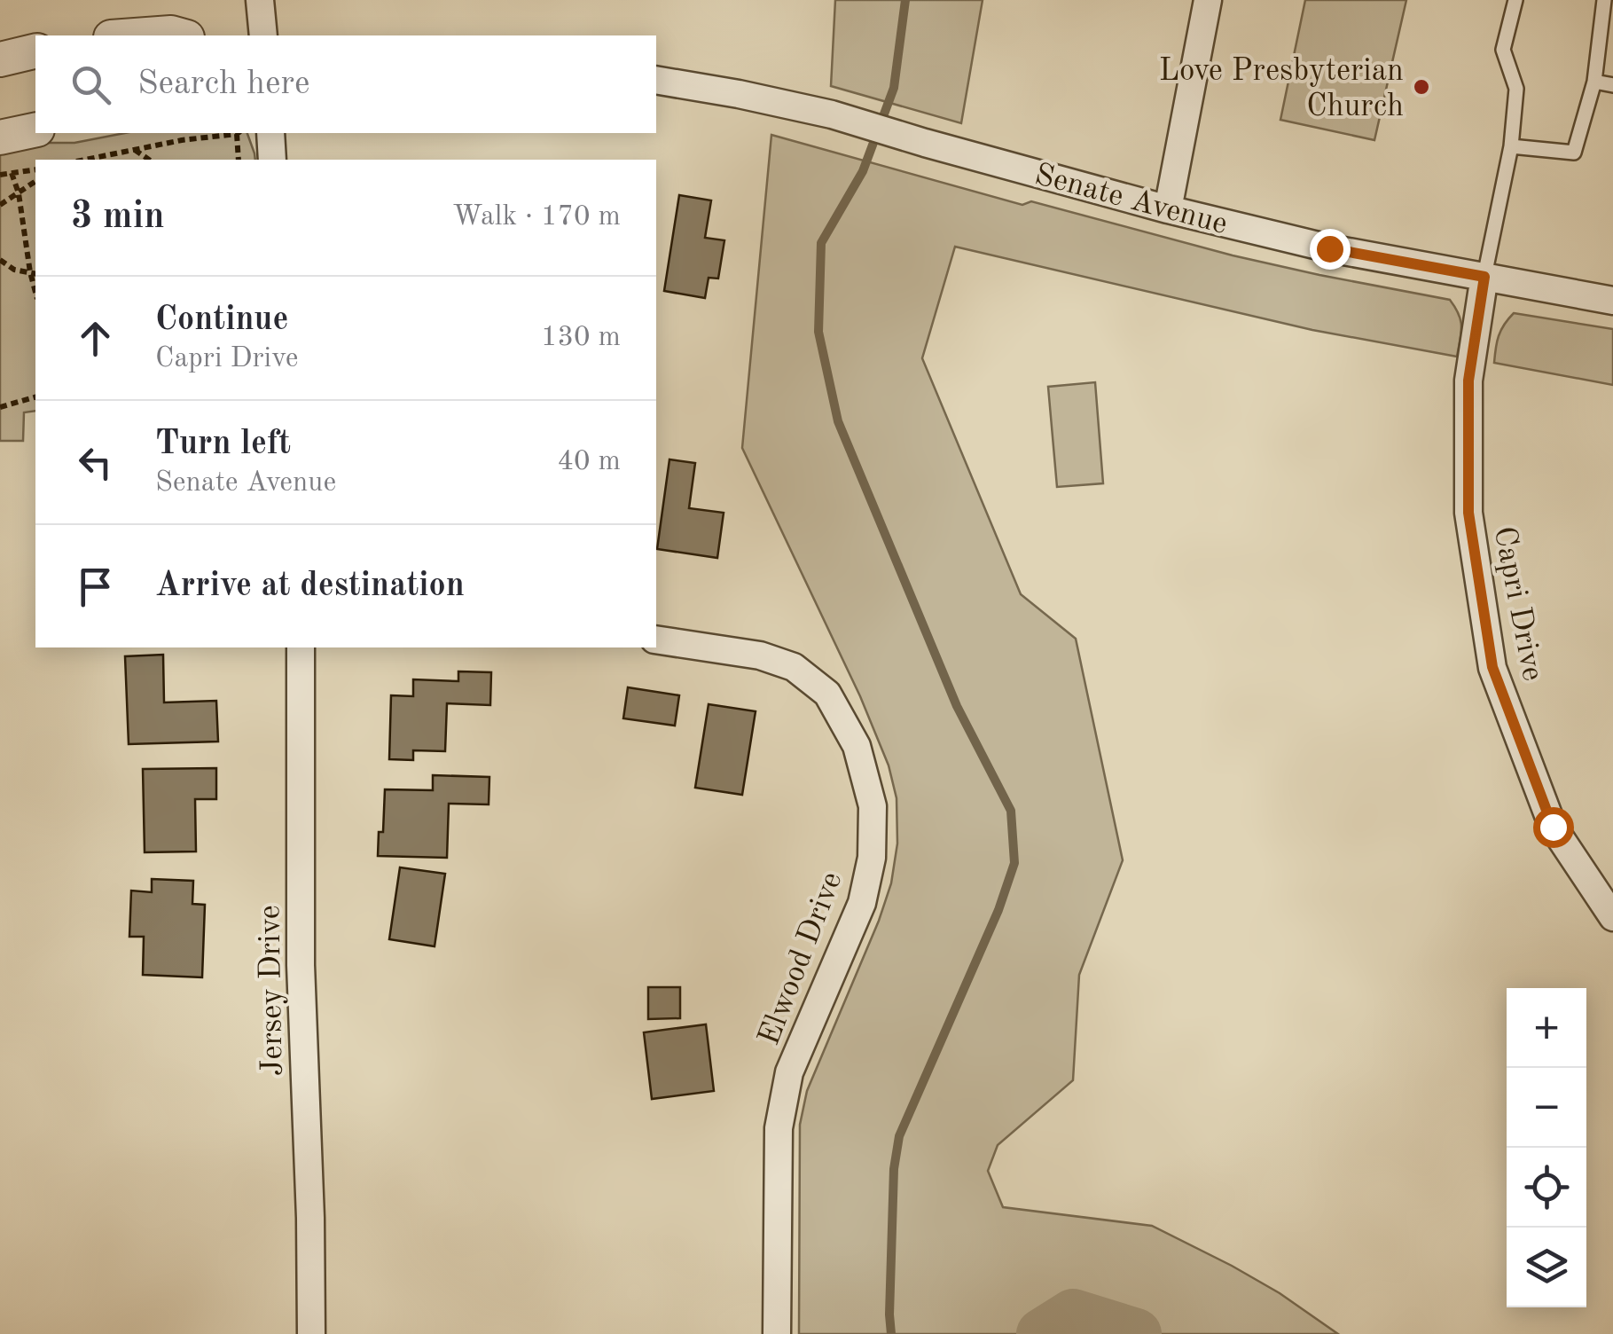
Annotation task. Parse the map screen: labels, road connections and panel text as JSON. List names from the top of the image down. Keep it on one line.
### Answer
{"streets":{"street":["Senate Avenue","Capri Drive","Elwood Drive","Jersey Drive"]},"crossings":[["Senate Avenue","Capri Drive"]],"places":["Love Presbyterian Church"],"page":{"search":"Search here","heading":["3 min","Walk · 170 m"],"list":[["Continue","Capri Drive","130 m"],["Turn left","Senate Avenue","40 m"],"Arrive at destination"],"map_buttons":["+","−"]}}
